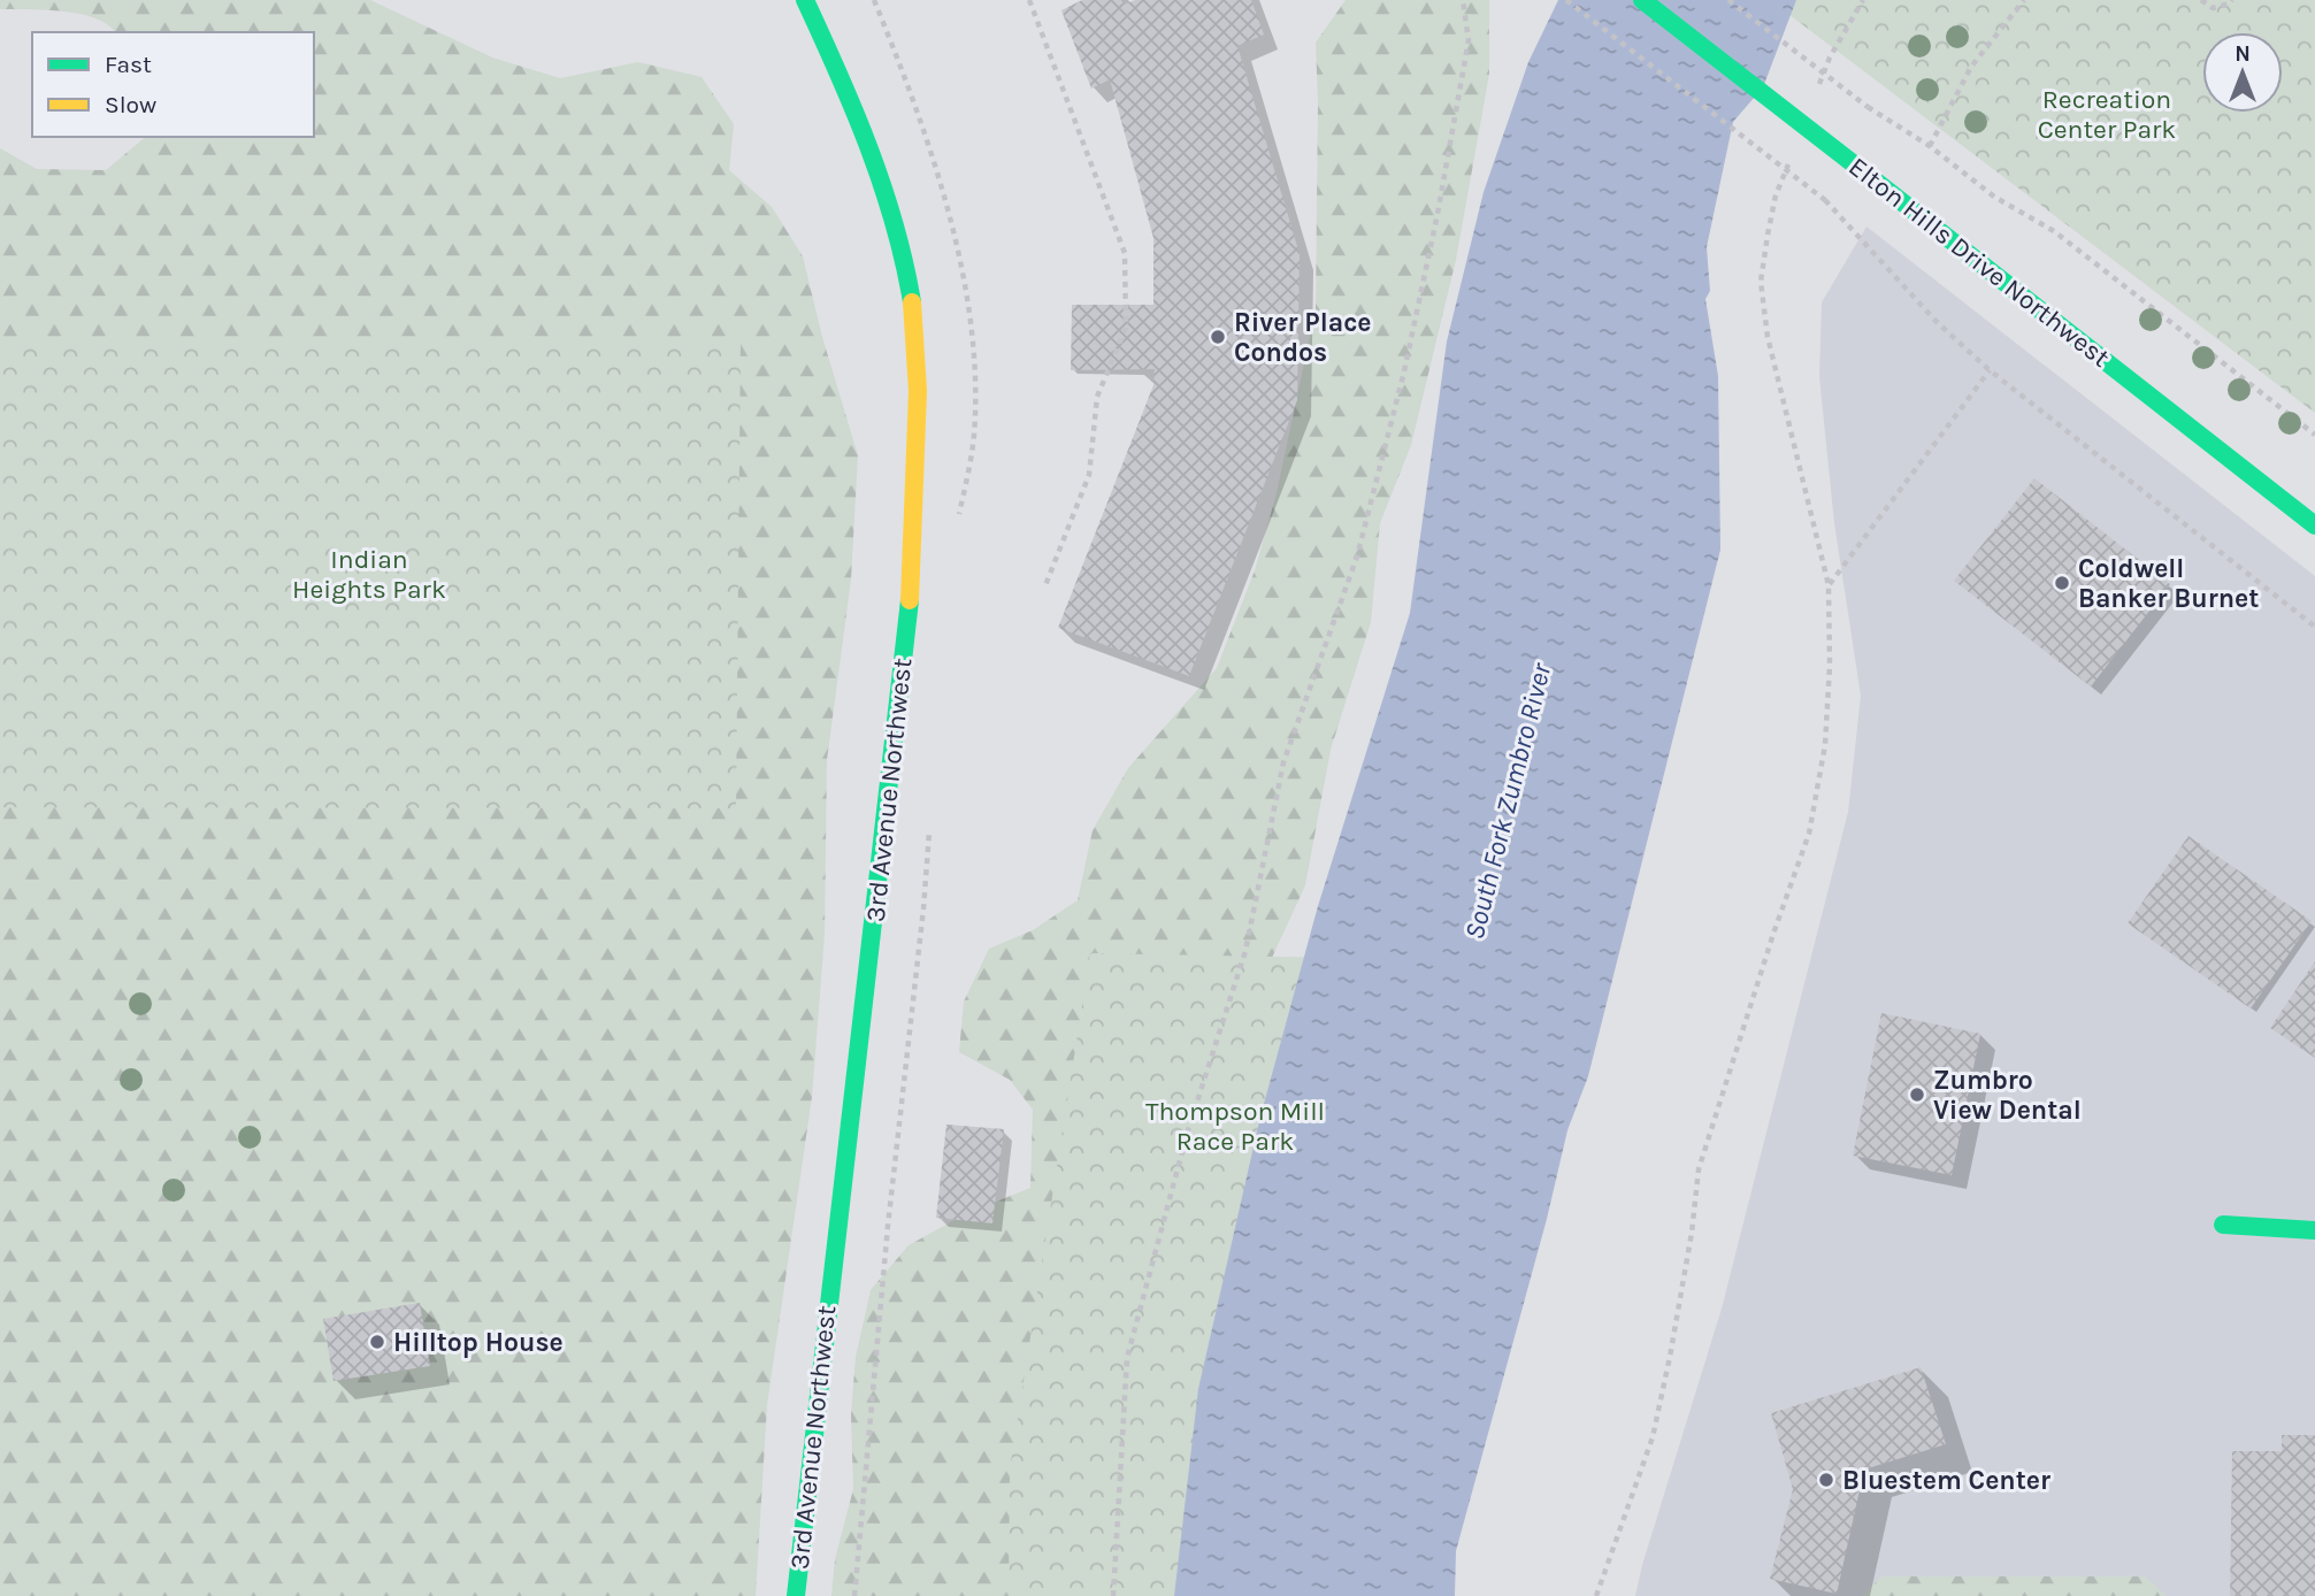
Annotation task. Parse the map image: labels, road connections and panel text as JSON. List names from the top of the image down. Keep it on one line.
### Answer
{"streets":{"main road":["Elton Hills Drive Northwest","3rd Avenue Northwest"]},"water":["South Fork Zumbro River"],"parks":["Recreation Center Park","Indian Heights Park","Thompson Mill Race Park"],"places":["River Place Condos","Coldwell Banker Burnet","Zumbro View Dental","Hilltop House","Bluestem Center"],"legend":["Fast","Slow"],"north":"top"}
